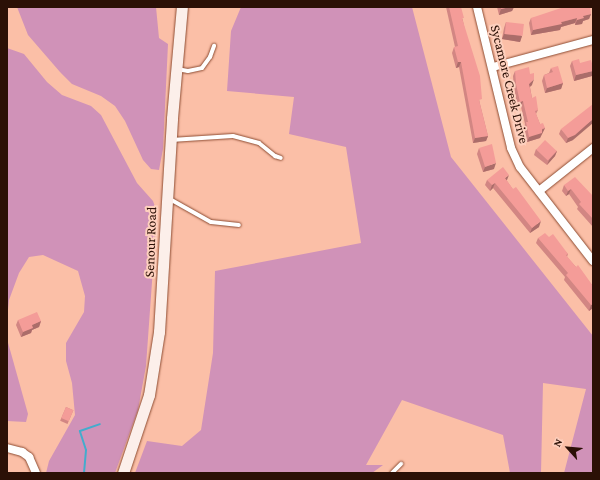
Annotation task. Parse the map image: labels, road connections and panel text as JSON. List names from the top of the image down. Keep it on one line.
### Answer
{"streets":{"street":["Sycamore Creek Drive","Senour Road"]},"north":"top left"}
